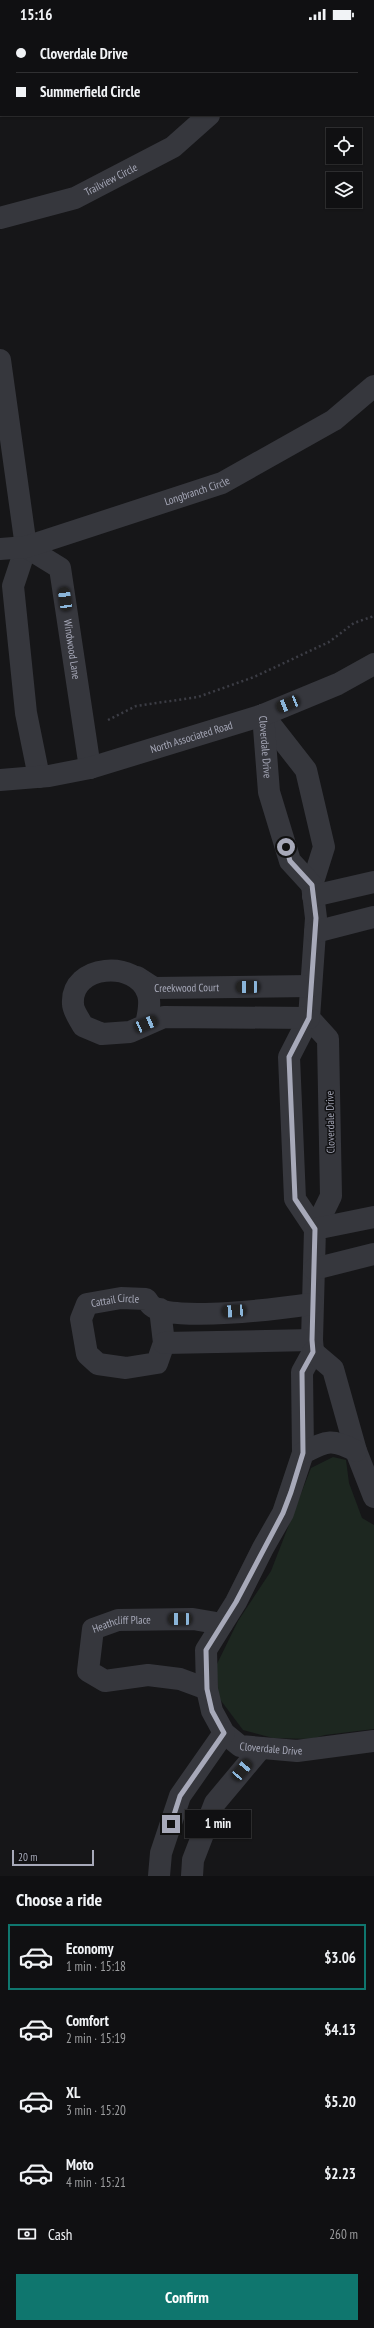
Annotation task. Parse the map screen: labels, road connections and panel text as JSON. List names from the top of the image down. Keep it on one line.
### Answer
{"streets":{"street":["Trailview Circle","Longbranch Circle","Windwood Lane","North Associated Road","Cloverdale Drive","Creekwood Court","Cattail Circle","Heathcliff Place"]},"crossings":[["Longbranch Circle","Windwood Lane"],["Windwood Lane","North Associated Road"],["North Associated Road","Cloverdale Drive"],["Cloverdale Drive","Creekwood Court"],["Cloverdale Drive","Cattail Circle"],["Cloverdale Drive","Heathcliff Place"]],"scale_bar":"20 m","page":{"status":"15:16","banner":["Cloverdale Drive","Summerfield Circle"],"bubble":"1 min","scale":"20 m","heading":"Choose a ride","list":[{"name":"Economy","note":"1 min · 15:18","value":"$3.06"},{"name":"Comfort","note":"2 min · 15:19","value":"$4.13"},{"name":"XL","note":"3 min · 15:20","value":"$5.20"},{"name":"Moto","note":"4 min · 15:21","value":"$2.23"}],"pay":["Cash","260 m"],"buttons":"Confirm"}}
